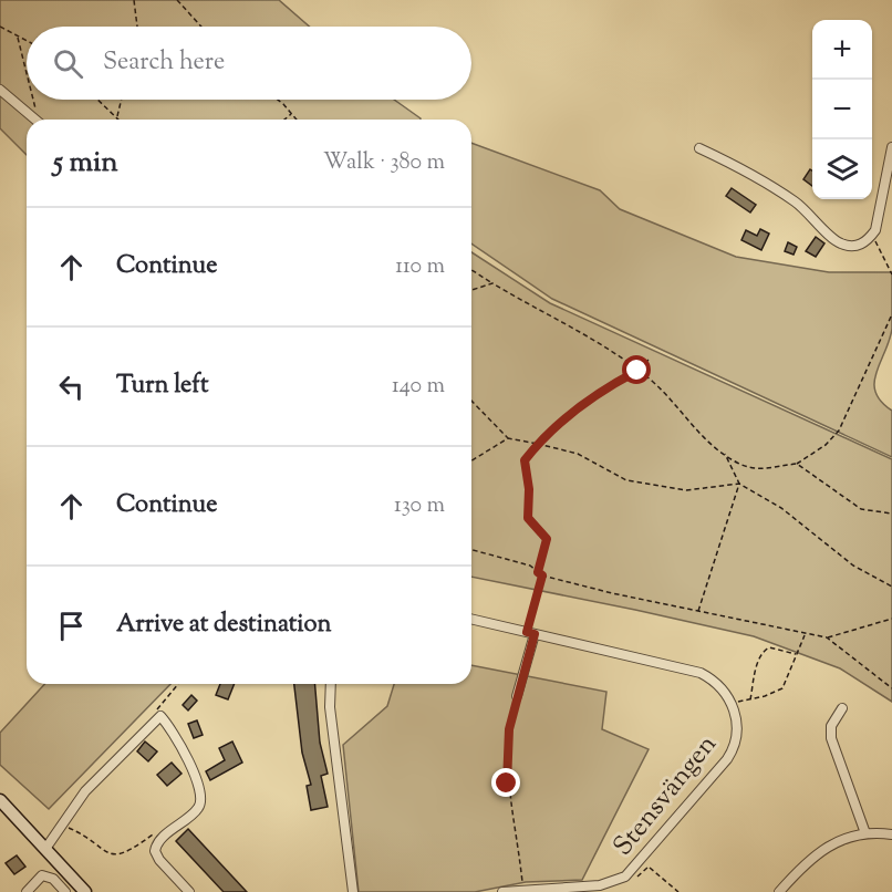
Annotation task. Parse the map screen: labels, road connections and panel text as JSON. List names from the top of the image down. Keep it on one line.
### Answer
{"streets":{"street":["Stensvängen"]},"page":{"map_buttons":["+","−"],"search":"Search here","heading":["5 min","Walk · 380 m"],"list":[["Continue","110 m"],["Turn left","140 m"],["Continue","130 m"],"Arrive at destination"]}}
